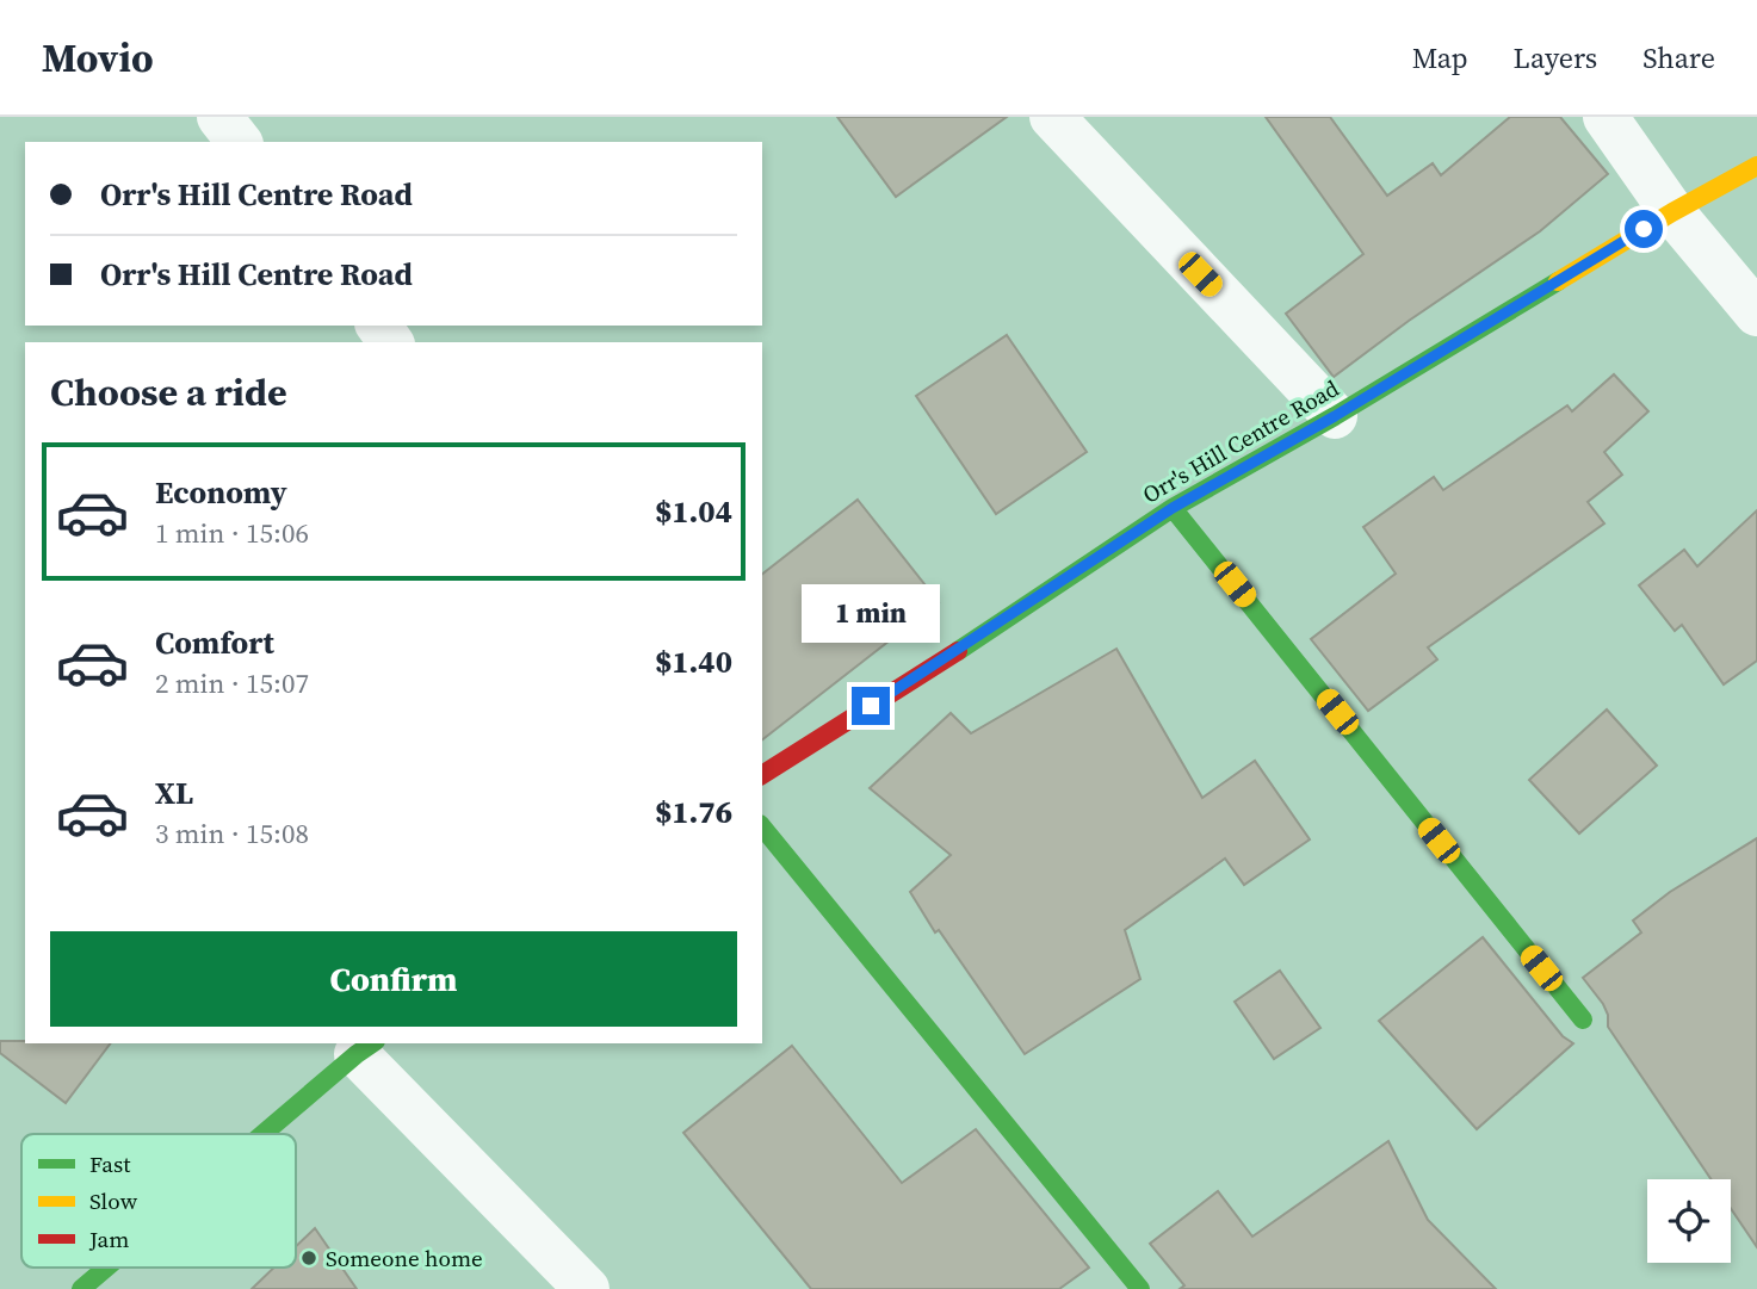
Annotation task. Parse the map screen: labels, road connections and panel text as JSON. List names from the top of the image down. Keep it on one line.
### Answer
{"streets":{"street":["Orr's Hill Centre Road"]},"places":["Someone home"],"legend":["Fast","Slow","Jam"],"page":{"header":"Movio","nav":["Map","Layers","Share"],"banner":["Orr's Hill Centre Road","Orr's Hill Centre Road"],"heading":"Choose a ride","list":[{"name":"Economy","note":"1 min · 15:06","value":"$1.04"},{"name":"Comfort","note":"2 min · 15:07","value":"$1.40"},{"name":"XL","note":"3 min · 15:08","value":"$1.76"}],"bubble":"1 min","buttons":"Confirm"}}
